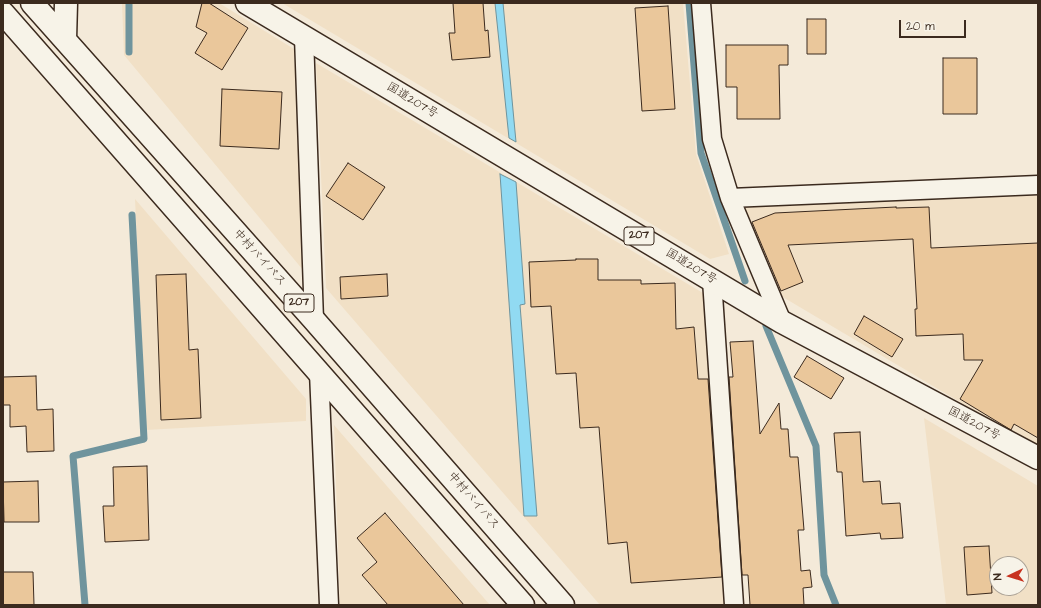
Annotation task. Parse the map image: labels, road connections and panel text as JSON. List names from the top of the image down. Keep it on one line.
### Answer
{"streets":{"highway":["国道207号","207","中村バイパス"]},"scale_bar":"20 m","north":"left"}
